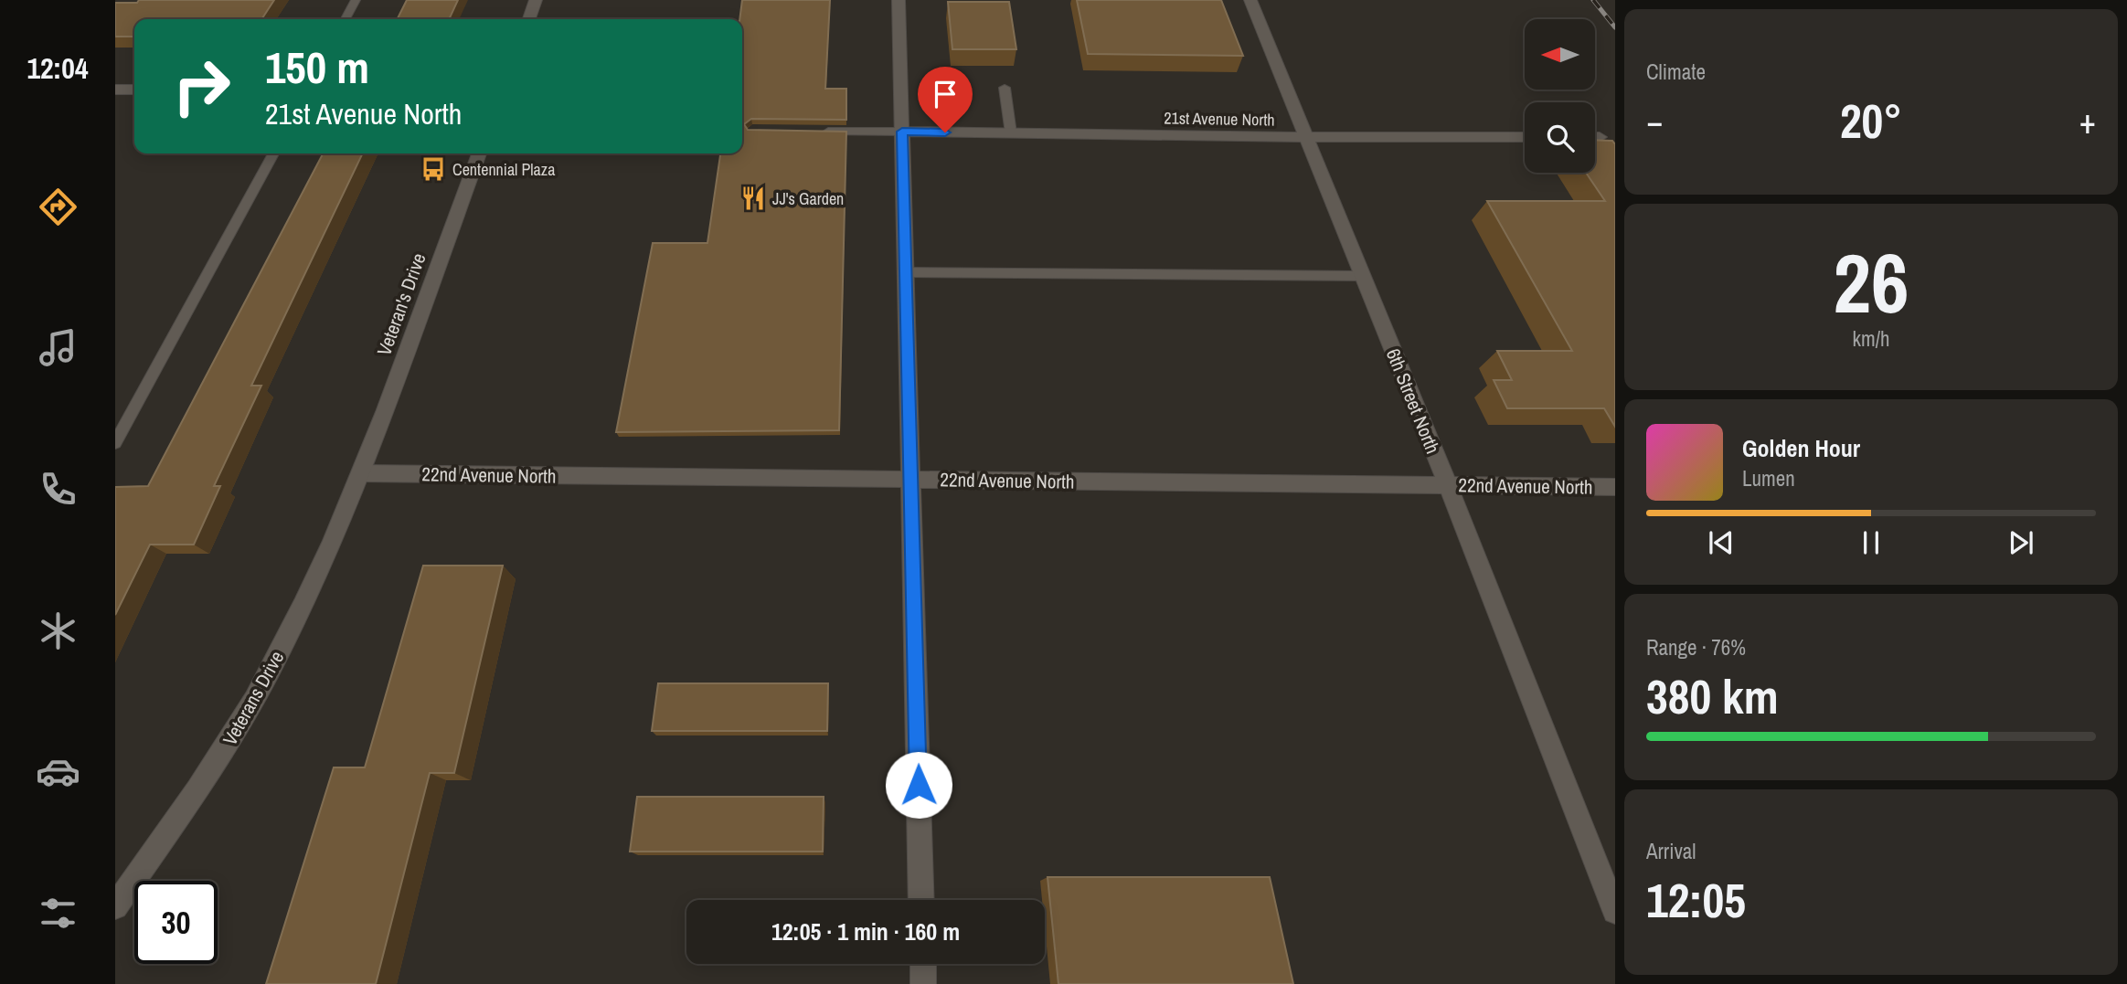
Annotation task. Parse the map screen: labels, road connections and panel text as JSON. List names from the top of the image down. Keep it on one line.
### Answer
{"streets":{"street":["21st Avenue North","Veteran's Drive","6th Street North","22nd Avenue North","Veterans Drive"]},"crossings":[["21st Avenue North","6th Street North"],["Veteran's Drive","22nd Avenue North"],["Veteran's Drive","Veterans Drive"],["6th Street North","22nd Avenue North"],["22nd Avenue North","Veterans Drive"]],"places":{"bus stop":["Centennial Plaza"],"restaurant":["JJ's Garden"]},"north":"left","page":{"tabs":"12:04","tile":["Climate",["26","km/h"],["Range · 76%","380 km"],["Arrival","12:05"]],"turn":["150 m","21st Avenue North"],"heat":["−","20°","+"],"song":["Golden Hour","Lumen"],"limit":"30","trip":"12:05 · 1 min · 160 m"}}
